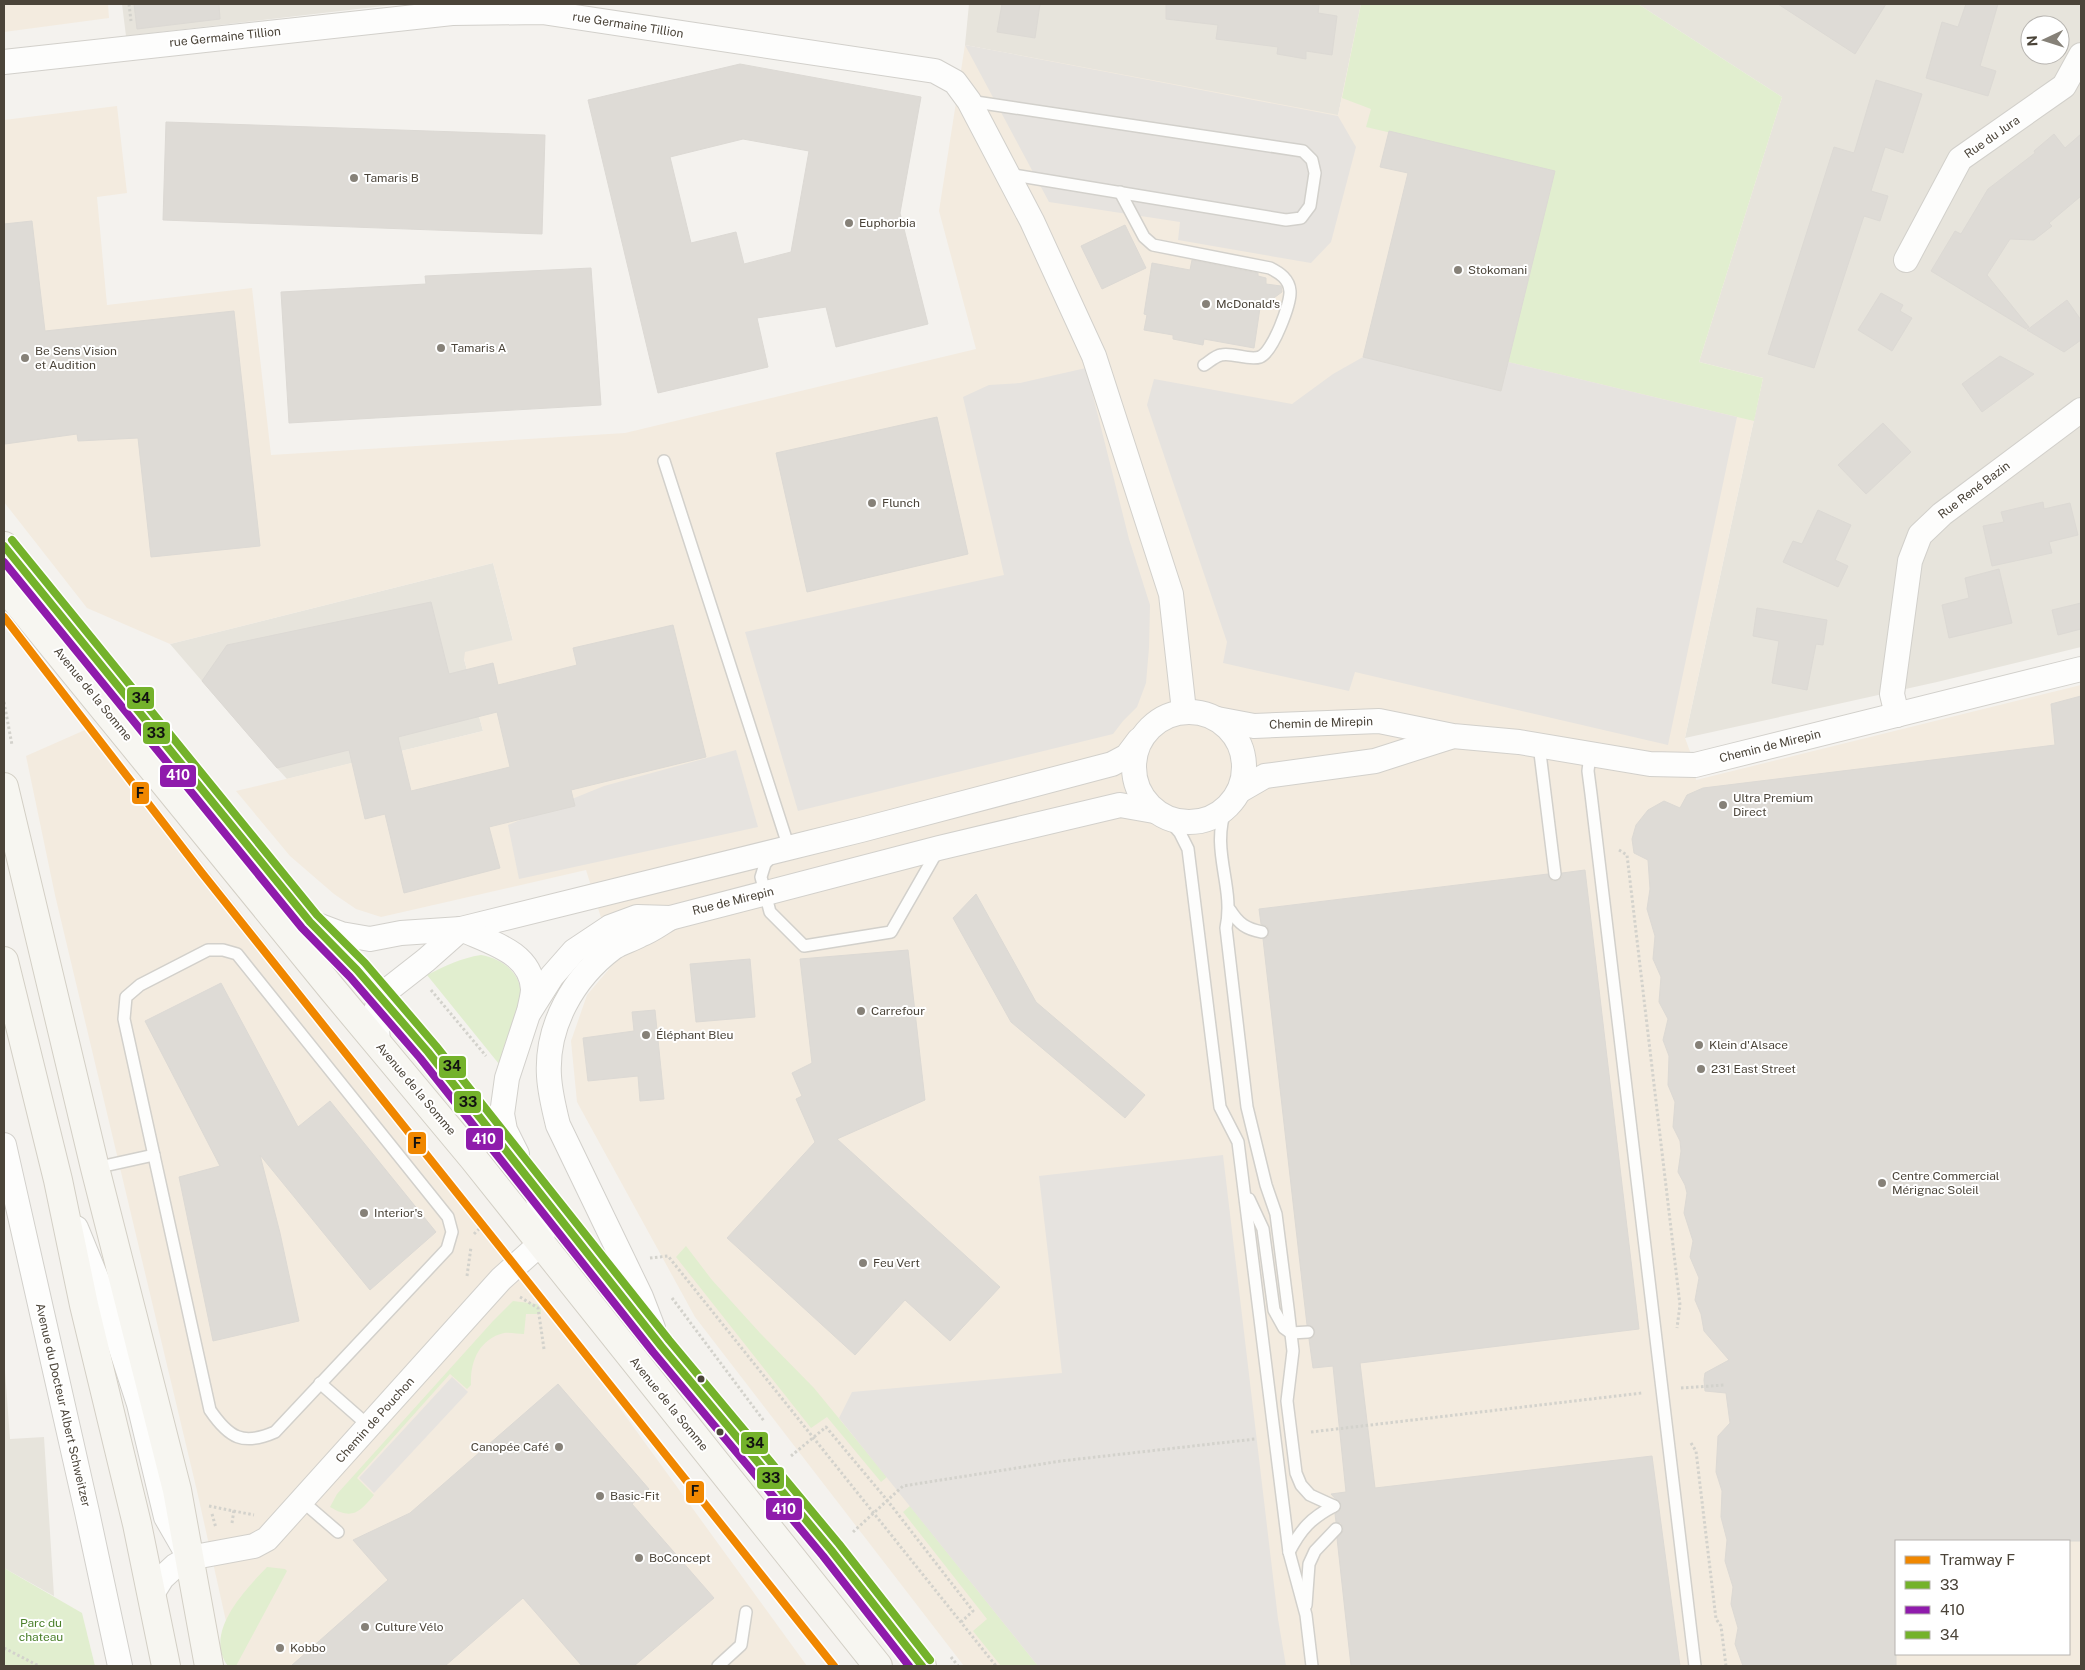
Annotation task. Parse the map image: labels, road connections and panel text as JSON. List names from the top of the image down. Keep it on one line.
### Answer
{"streets":{"main road":["Avenue de la Somme"],"street":["rue Germaine Tillion","Rue du Jura","Rue René Bazin","Chemin de Mirepin","Rue de Mirepin","Avenue du Docteur Albert Schweitzer","Chemin de Pouchon"]},"crossings":[["rue Germaine Tillion","Chemin de Mirepin"],["rue Germaine Tillion","Rue de Mirepin"],["Rue René Bazin","Chemin de Mirepin"],["Avenue de la Somme","Rue de Mirepin"],["Avenue de la Somme","Chemin de Pouchon"],["Chemin de Mirepin","Rue de Mirepin"],["Rue de Mirepin","Chemin de Pouchon"]],"parks":["Parc du chateau"],"places":["Tamaris B","Euphorbia","Stokomani","McDonald's","Tamaris A","Be Sens Vision et Audition","Flunch","Ultra Premium Direct","Carrefour","Éléphant Bleu","Klein d'Alsace","231 East Street","Centre Commercial Mérignac Soleil","Interior's","Feu Vert","Canopée Café","Basic-Fit","BoConcept","Culture Vélo","Kobbo"],"lines":["transit line 34","transit line 33","transit line 410","tram line F"],"legend":["Tramway F","33","410","34"],"north":"left"}
